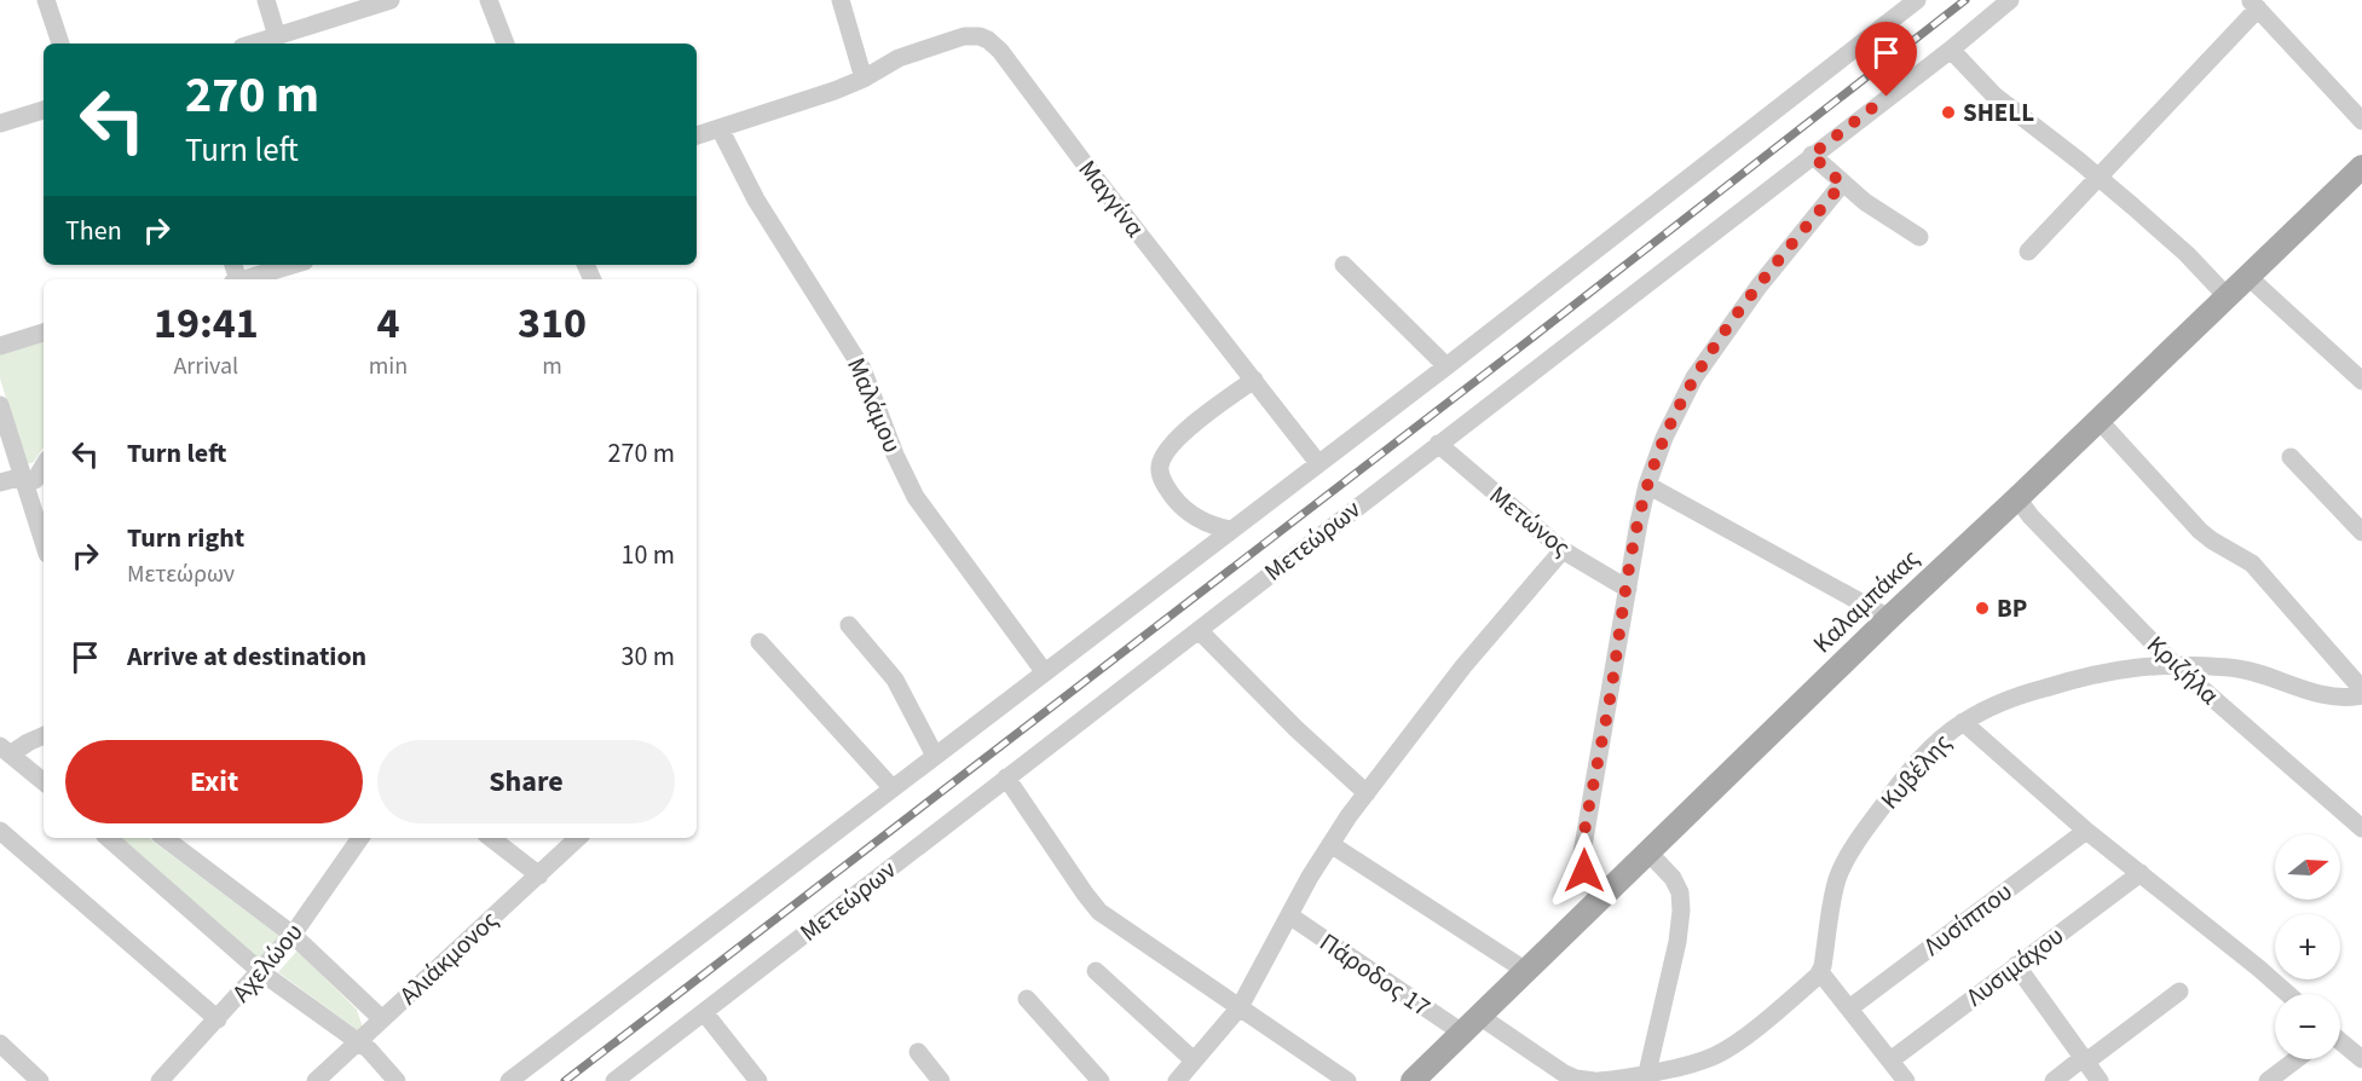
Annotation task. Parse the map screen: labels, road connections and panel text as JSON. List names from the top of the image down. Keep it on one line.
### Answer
{"streets":{"main road":["Καλαμπάκας"],"street":["Μαγγίνα","Μαλάμου","Μετώνος","Μετεώρων","Κριζήλα","Κυβέλης","Λυσίππου","Αλιάκμονος","Αχελώου","Λυσιμάχου","Πάροδος 17"]},"crossings":[["Μαγγίνα","Μαλάμου"],["Μετώνος","Μετεώρων"],["Καλαμπάκας","Κριζήλα"],["Καλαμπάκας","Πάροδος 17"],["Κριζήλα","Κυβέλης"]],"places":["SHELL","BP"],"north":"right","page":{"turn":["270 m","Turn left"],"then":"Then","eta":["19:41","Arrival","4","min","310","m"],"list":[{"name":"Turn left","value":"270 m"},{"name":"Turn right","note":"Μετεώρων","value":"10 m"},{"name":"Arrive at destination","value":"30 m"}],"buttons":["Exit","Share"],"map_buttons":["+","−"]}}
